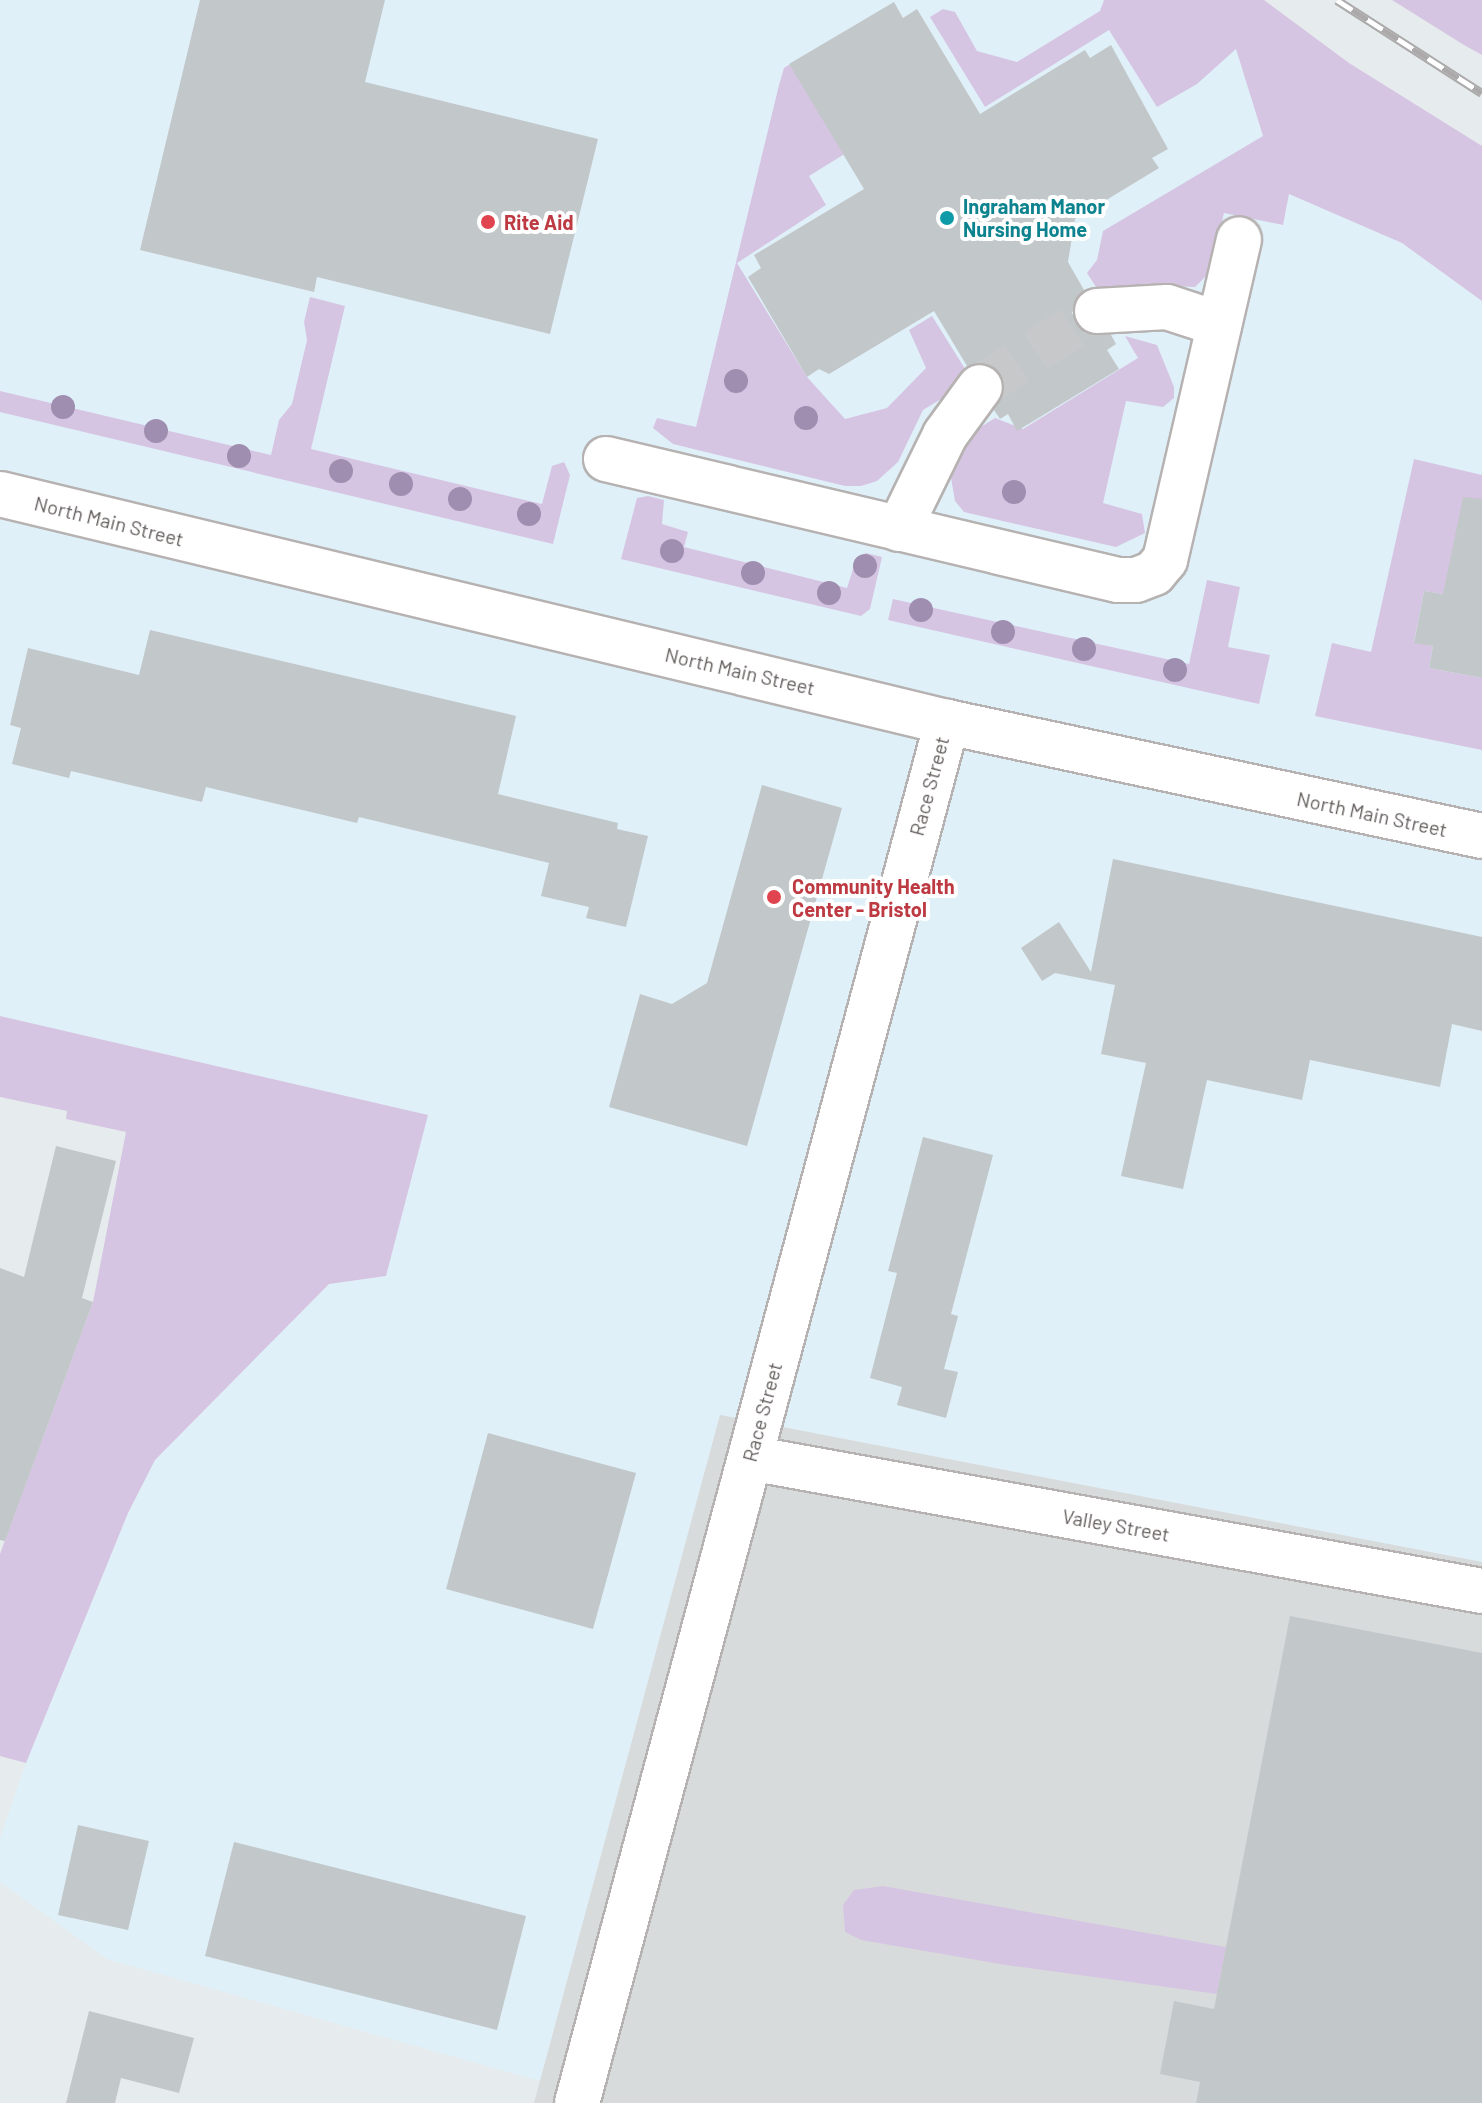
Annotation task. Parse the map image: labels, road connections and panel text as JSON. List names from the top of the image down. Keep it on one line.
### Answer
{"streets":{"street":["North Main Street","Race Street","Valley Street"]},"crossings":[["North Main Street","Race Street"],["Race Street","Valley Street"]],"places":["Ingraham Manor Nursing Home","Rite Aid","Community Health Center - Bristol"]}
